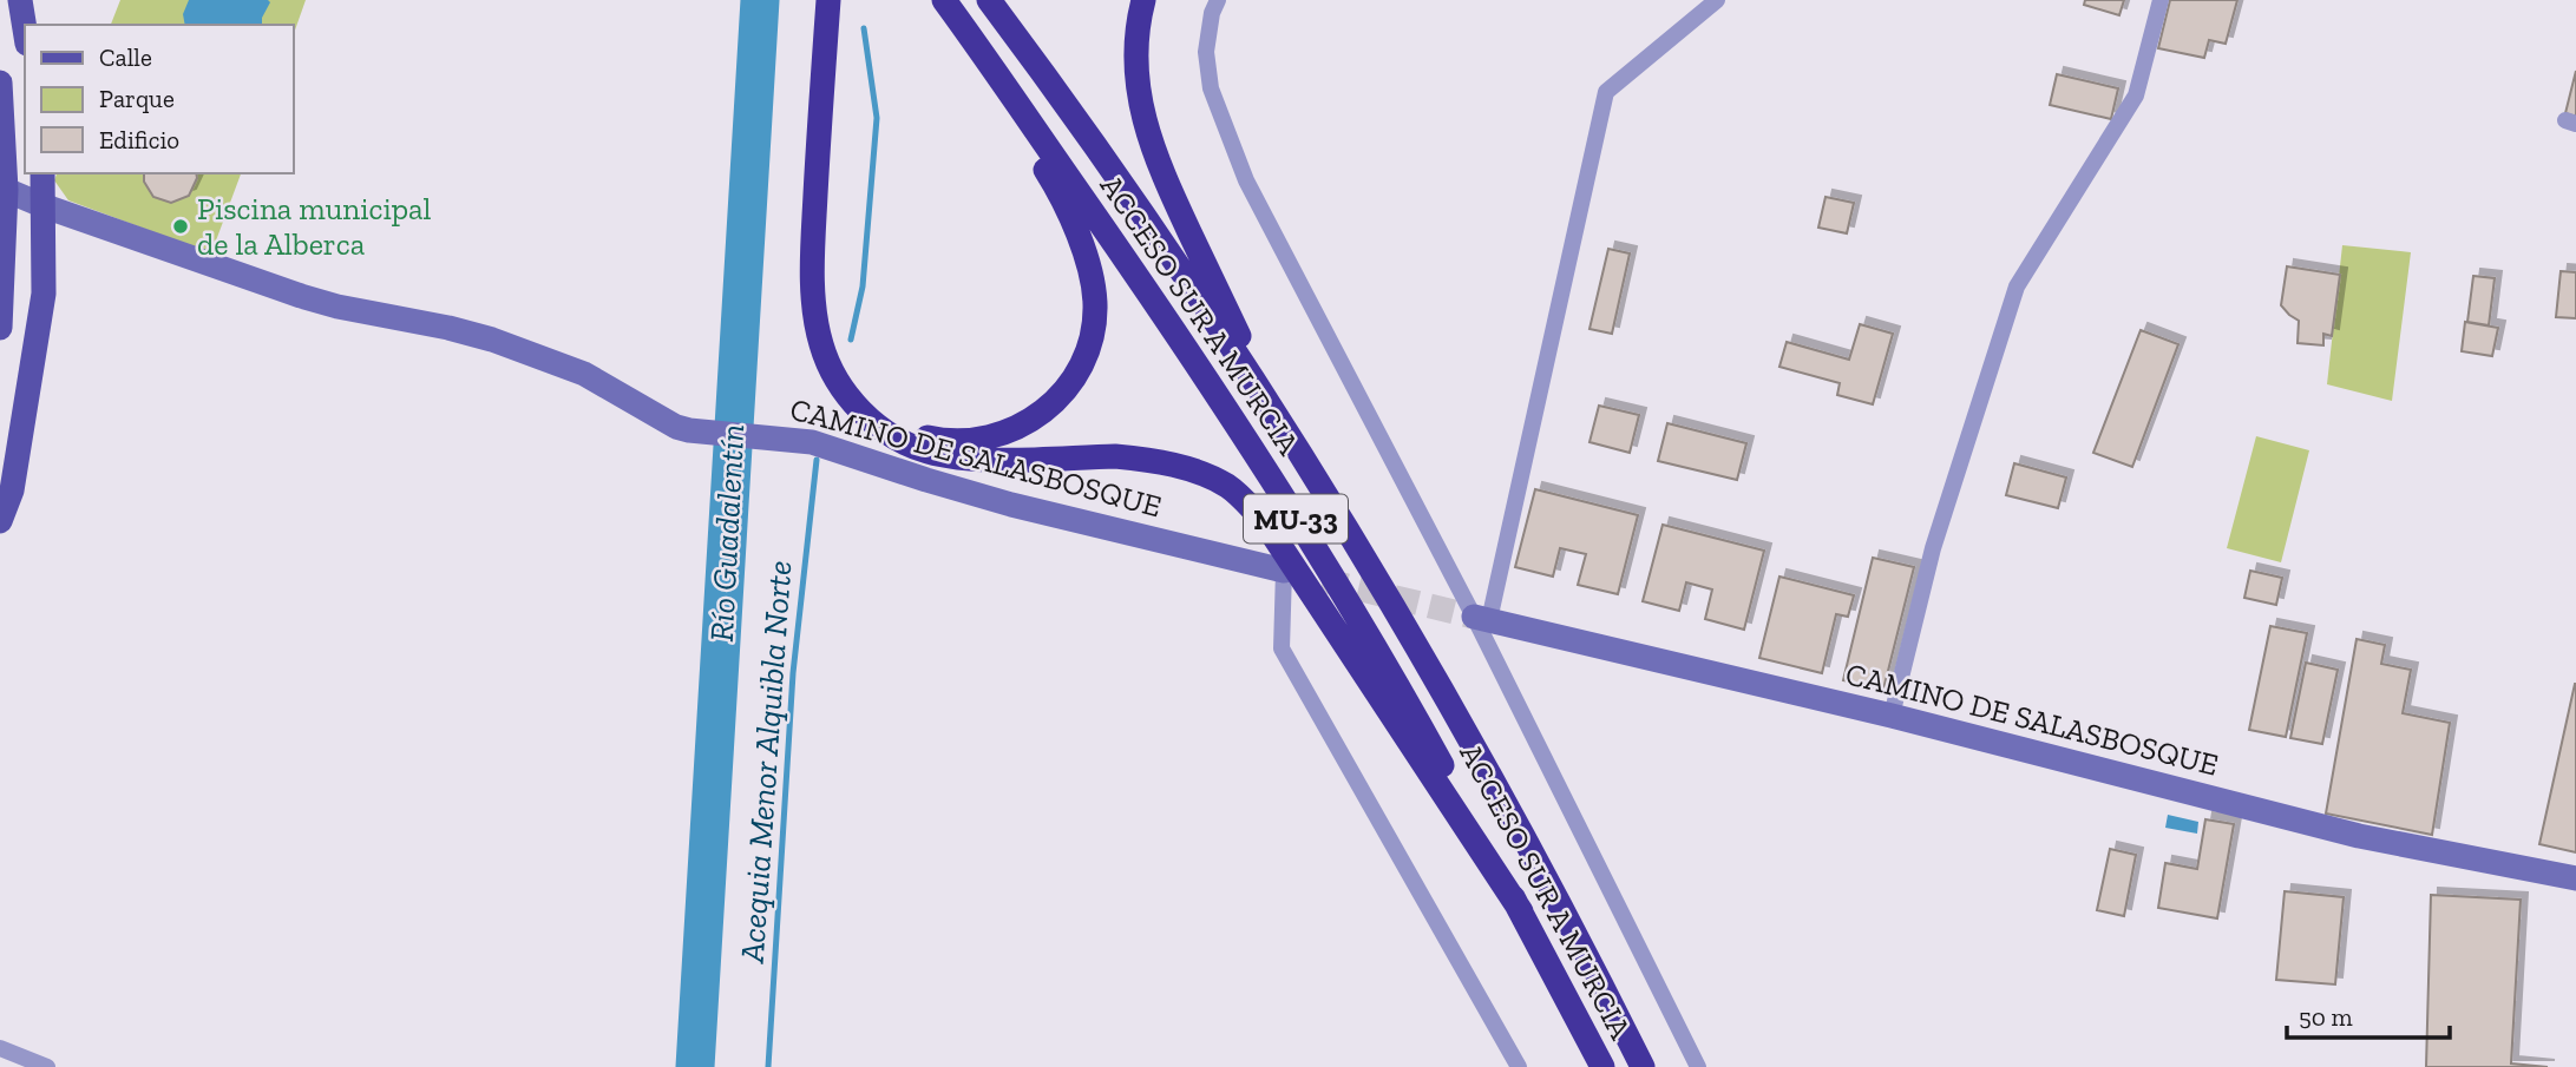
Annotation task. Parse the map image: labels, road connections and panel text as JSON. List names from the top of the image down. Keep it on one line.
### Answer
{"streets":{"highway":["ACCESO SUR A MURCIA","MU-33"],"street":["CAMINO DE SALASBOSQUE"]},"water":["Río Guadalentín","Acequia Menor Alquibla Norte"],"places":["Piscina municipal de la Alberca"],"legend":["Calle","Parque","Edificio"],"scale_bar":"50 m"}
